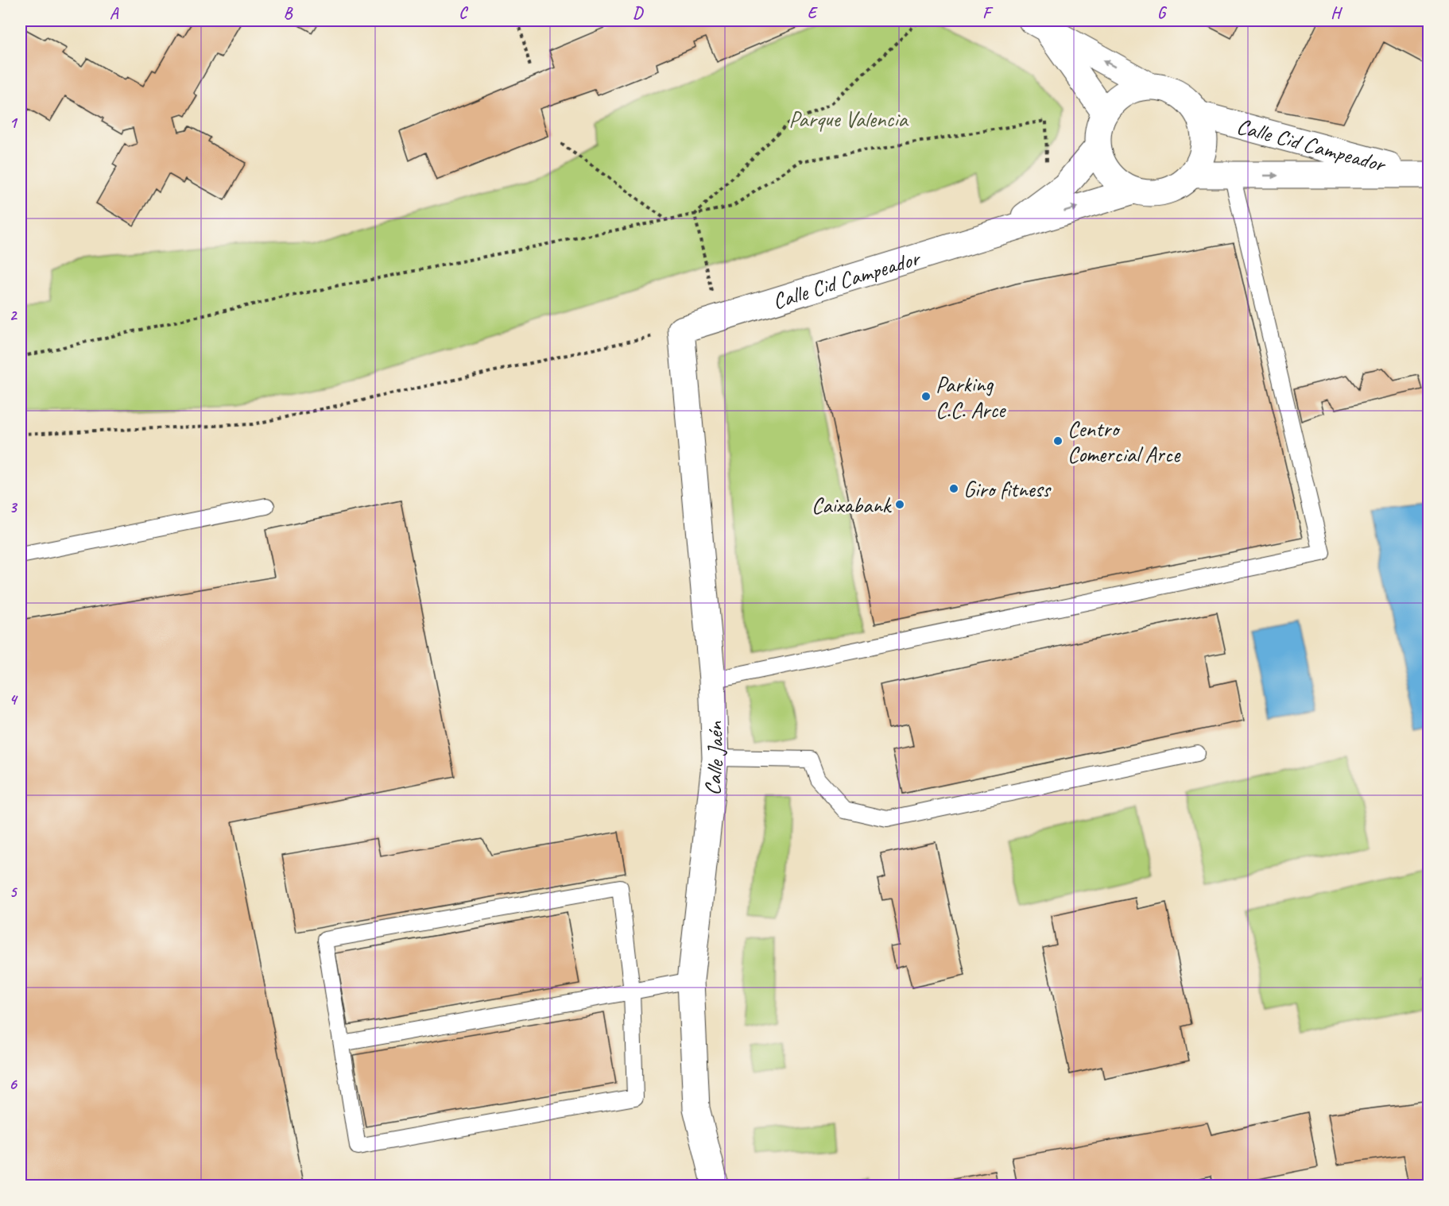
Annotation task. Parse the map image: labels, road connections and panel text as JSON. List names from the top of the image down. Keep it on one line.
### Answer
{"streets":{"street":["Calle Cid Campeador","Calle Jaén"]},"crossings":[["Calle Cid Campeador","Calle Jaén"]],"parks":["Parque Valencia"],"places":["Parking C.C. Arce","Centro Comercial Arce","Giro fitness","Caixabank"],"grid":{"columns":["A","B","C","D","E","F","G","H"],"rows":["1","2","3","4","5","6"]}}
